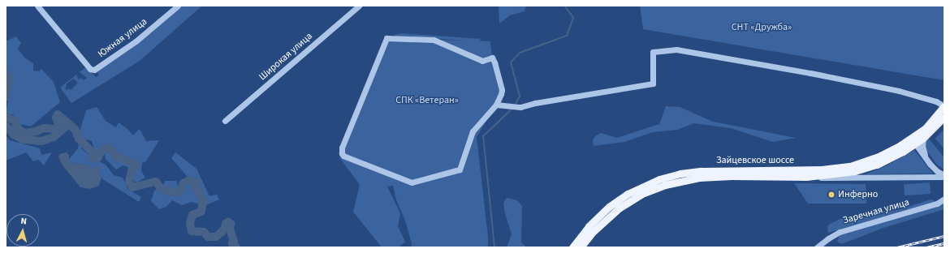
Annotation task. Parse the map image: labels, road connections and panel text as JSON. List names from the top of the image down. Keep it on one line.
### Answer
{"streets":{"main road":["Зайцевское шоссе"],"street":["Южная улица","Широкая улица","Заречная улица"]},"parks":["СНТ «Дружба»","СПК «Ветеран»"],"places":["Инферно"],"north":"top"}
